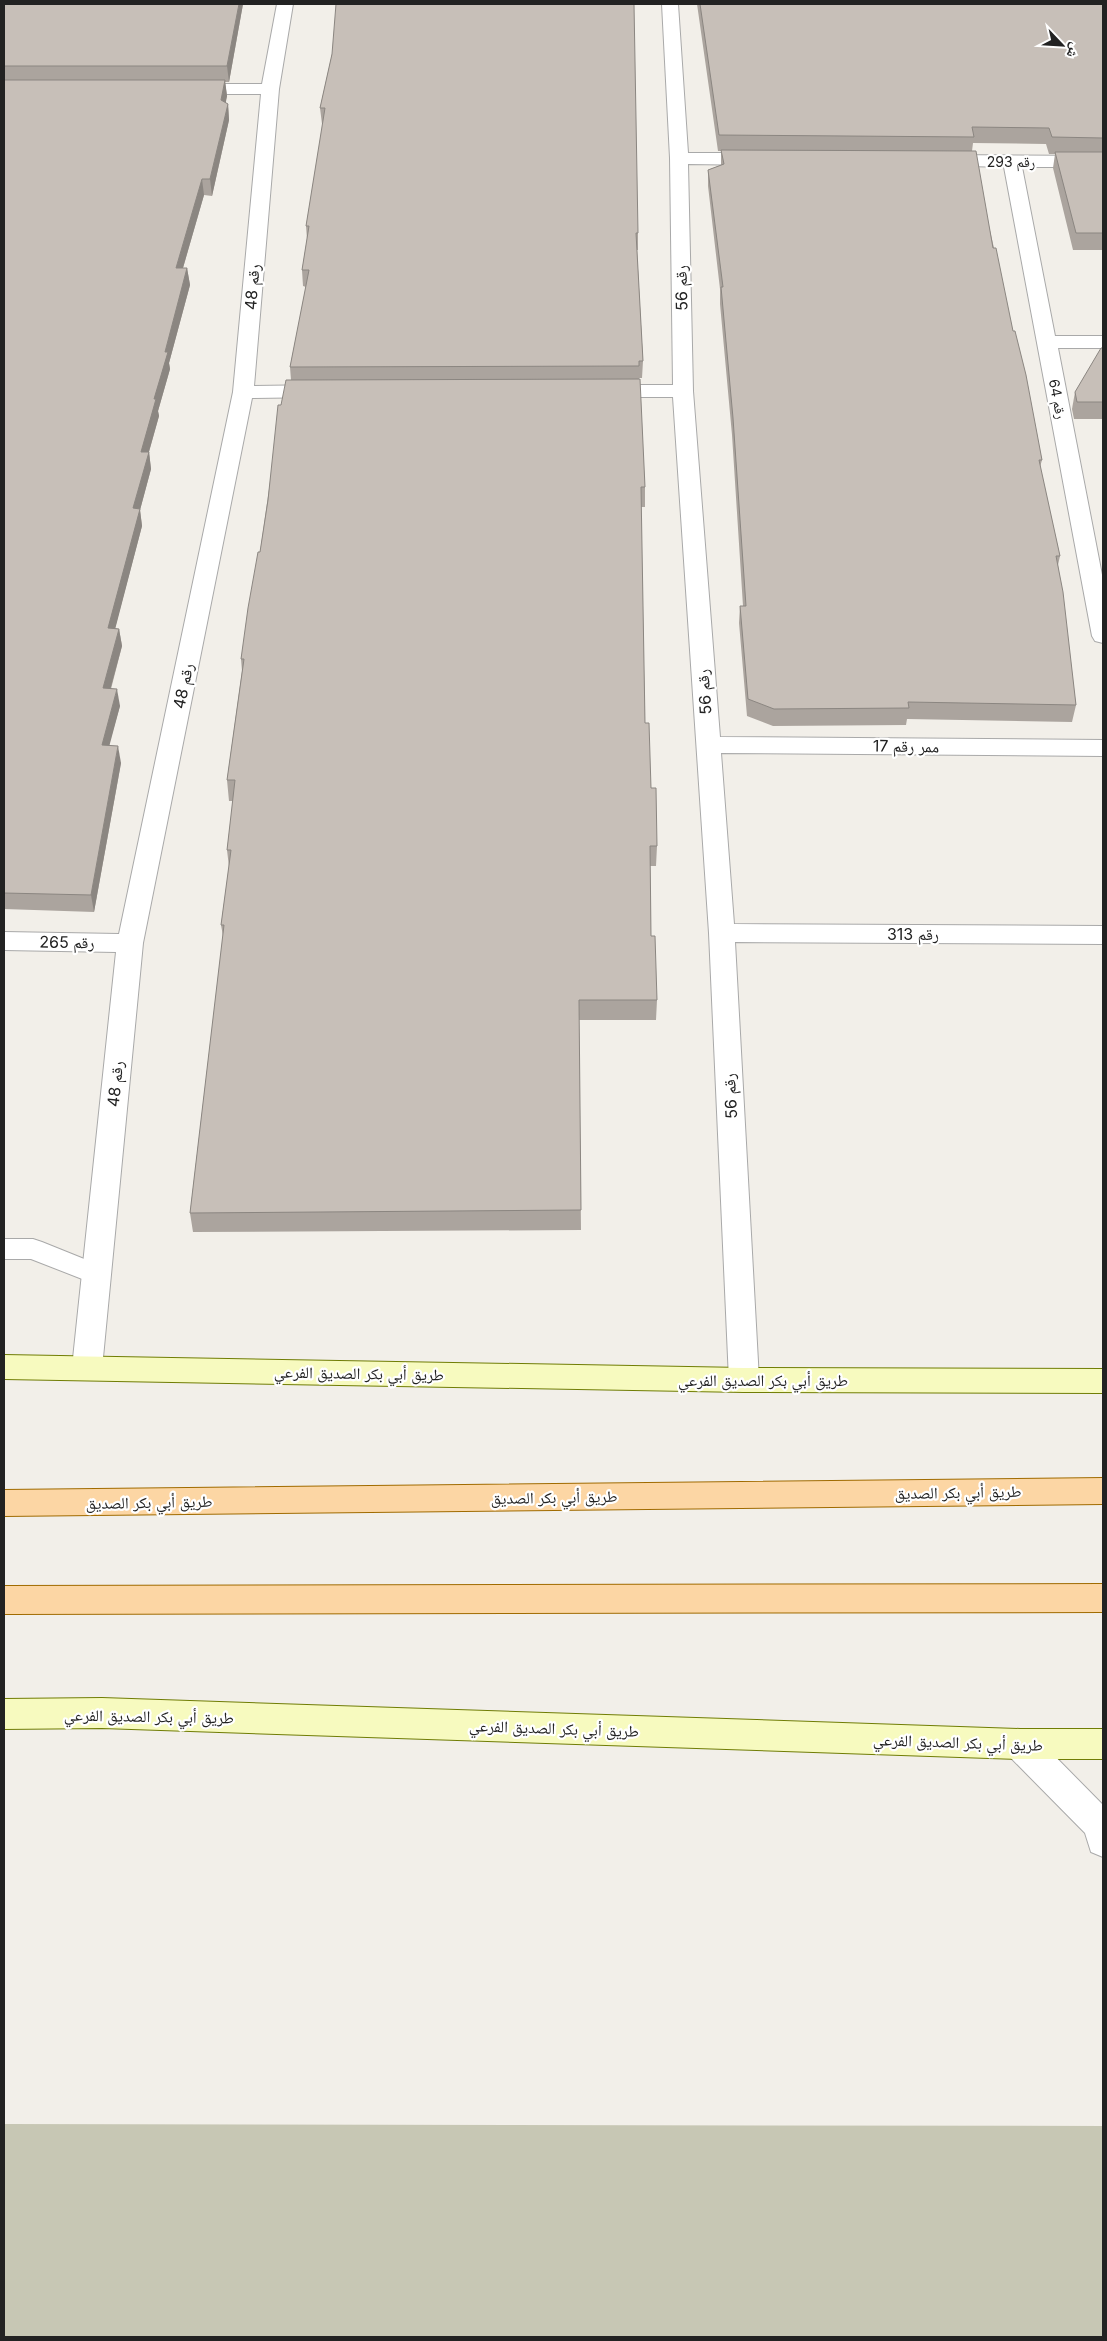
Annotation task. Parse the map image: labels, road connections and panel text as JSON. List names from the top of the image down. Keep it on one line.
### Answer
{"streets":{"main road":["طريق أبي بكر الصديق الفرعي","طريق أبي بكر الصديق"],"street":["رقم 293","رقم 48","رقم 56","رقم 64","ممر رقم 17","رقم 313","رقم 265"]},"crossings":[["رقم 293","رقم 64"],["رقم 48","رقم 265"],["رقم 48","طريق أبي بكر الصديق الفرعي"],["رقم 56","ممر رقم 17"],["رقم 56","رقم 313"],["رقم 56","طريق أبي بكر الصديق الفرعي"]],"north":"bottom right"}
